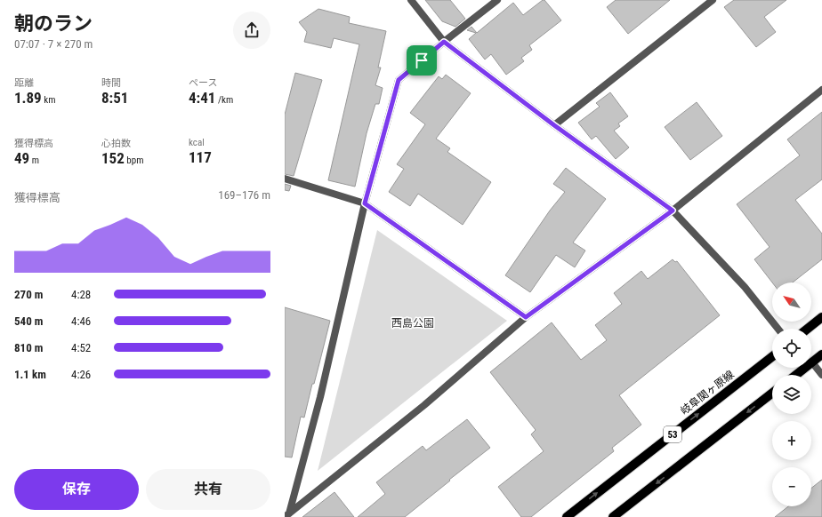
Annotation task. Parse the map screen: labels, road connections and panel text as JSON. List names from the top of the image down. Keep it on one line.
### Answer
{"streets":{"main road":["岐阜関ヶ原線","53"]},"parks":["西島公園"],"north":"top left","page":{"heading":["朝のラン","07:07 · 7 × 270 m"],"stats":[["距離","1.89 km"],["時間","8:51"],["ペース","4:41 /km"],["獲得標高","49 m"],["心拍数","152 bpm"],["kcal","117"]],"chart":["獲得標高","169–176 m"],"list":[{"name":"270 m","note":"4:28"},{"name":"540 m","note":"4:46"},{"name":"810 m","note":"4:52"},{"name":"1.1 km","note":"4:26"}],"map_buttons":["+","−"],"buttons":["保存","共有"]}}
